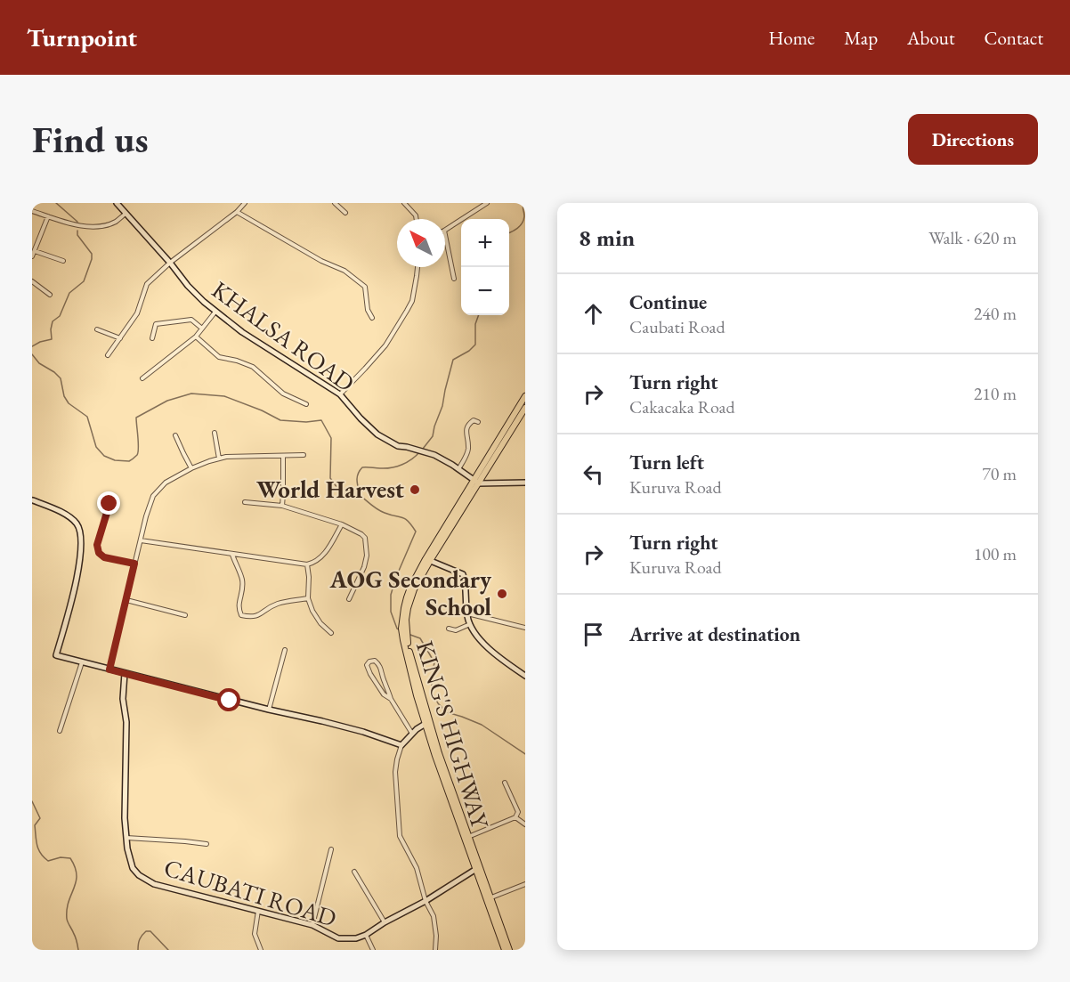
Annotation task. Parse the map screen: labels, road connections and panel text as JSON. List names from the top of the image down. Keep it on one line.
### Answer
{"streets":{"highway":["KING'S HIGHWAY"],"street":["KHALSA ROAD","CAUBATI ROAD"]},"crossings":[["KHALSA ROAD","KING'S HIGHWAY"],["KING'S HIGHWAY","CAUBATI ROAD"]],"places":["World Harvest","AOG Secondary School"],"north":"top left","page":{"header":"Turnpoint","nav":["Home","Map","About","Contact"],"buttons":"Directions","title":"Find us","heading":["8 min","Walk · 620 m"],"map_buttons":["+","−"],"list":[["Continue","Caubati Road","240 m"],["Turn right","Cakacaka Road","210 m"],["Turn left","Kuruva Road","70 m"],["Turn right","Kuruva Road","100 m"],"Arrive at destination"]}}
